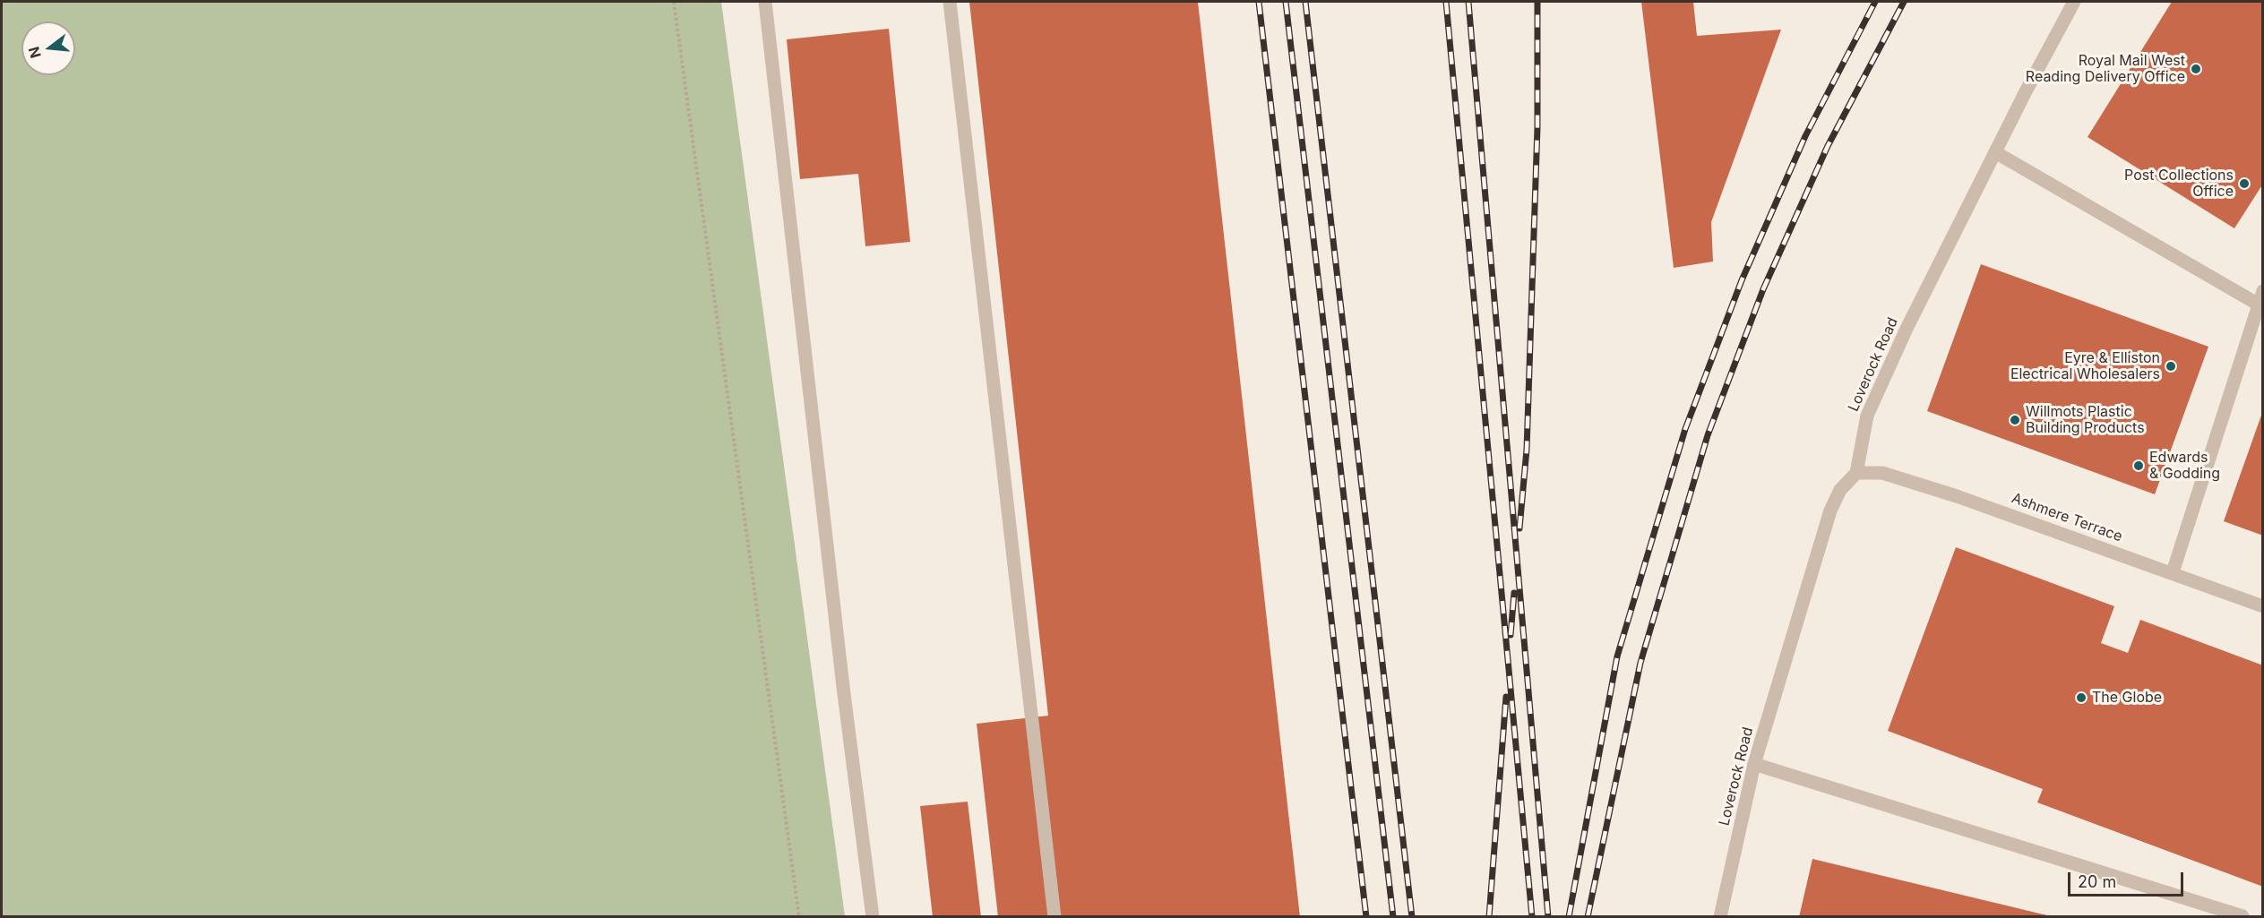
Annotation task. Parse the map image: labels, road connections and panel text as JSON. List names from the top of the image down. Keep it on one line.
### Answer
{"streets":{"street":["Loverock Road","Ashmere Terrace"]},"crossings":[["Loverock Road","Ashmere Terrace"]],"places":["Royal Mail West Reading Delivery Office","Post Collections Office","Eyre & Elliston Electrical Wholesalers","Willmots Plastic Building Products","Edwards & Godding","The Globe"],"scale_bar":"20 m","north":"left"}
